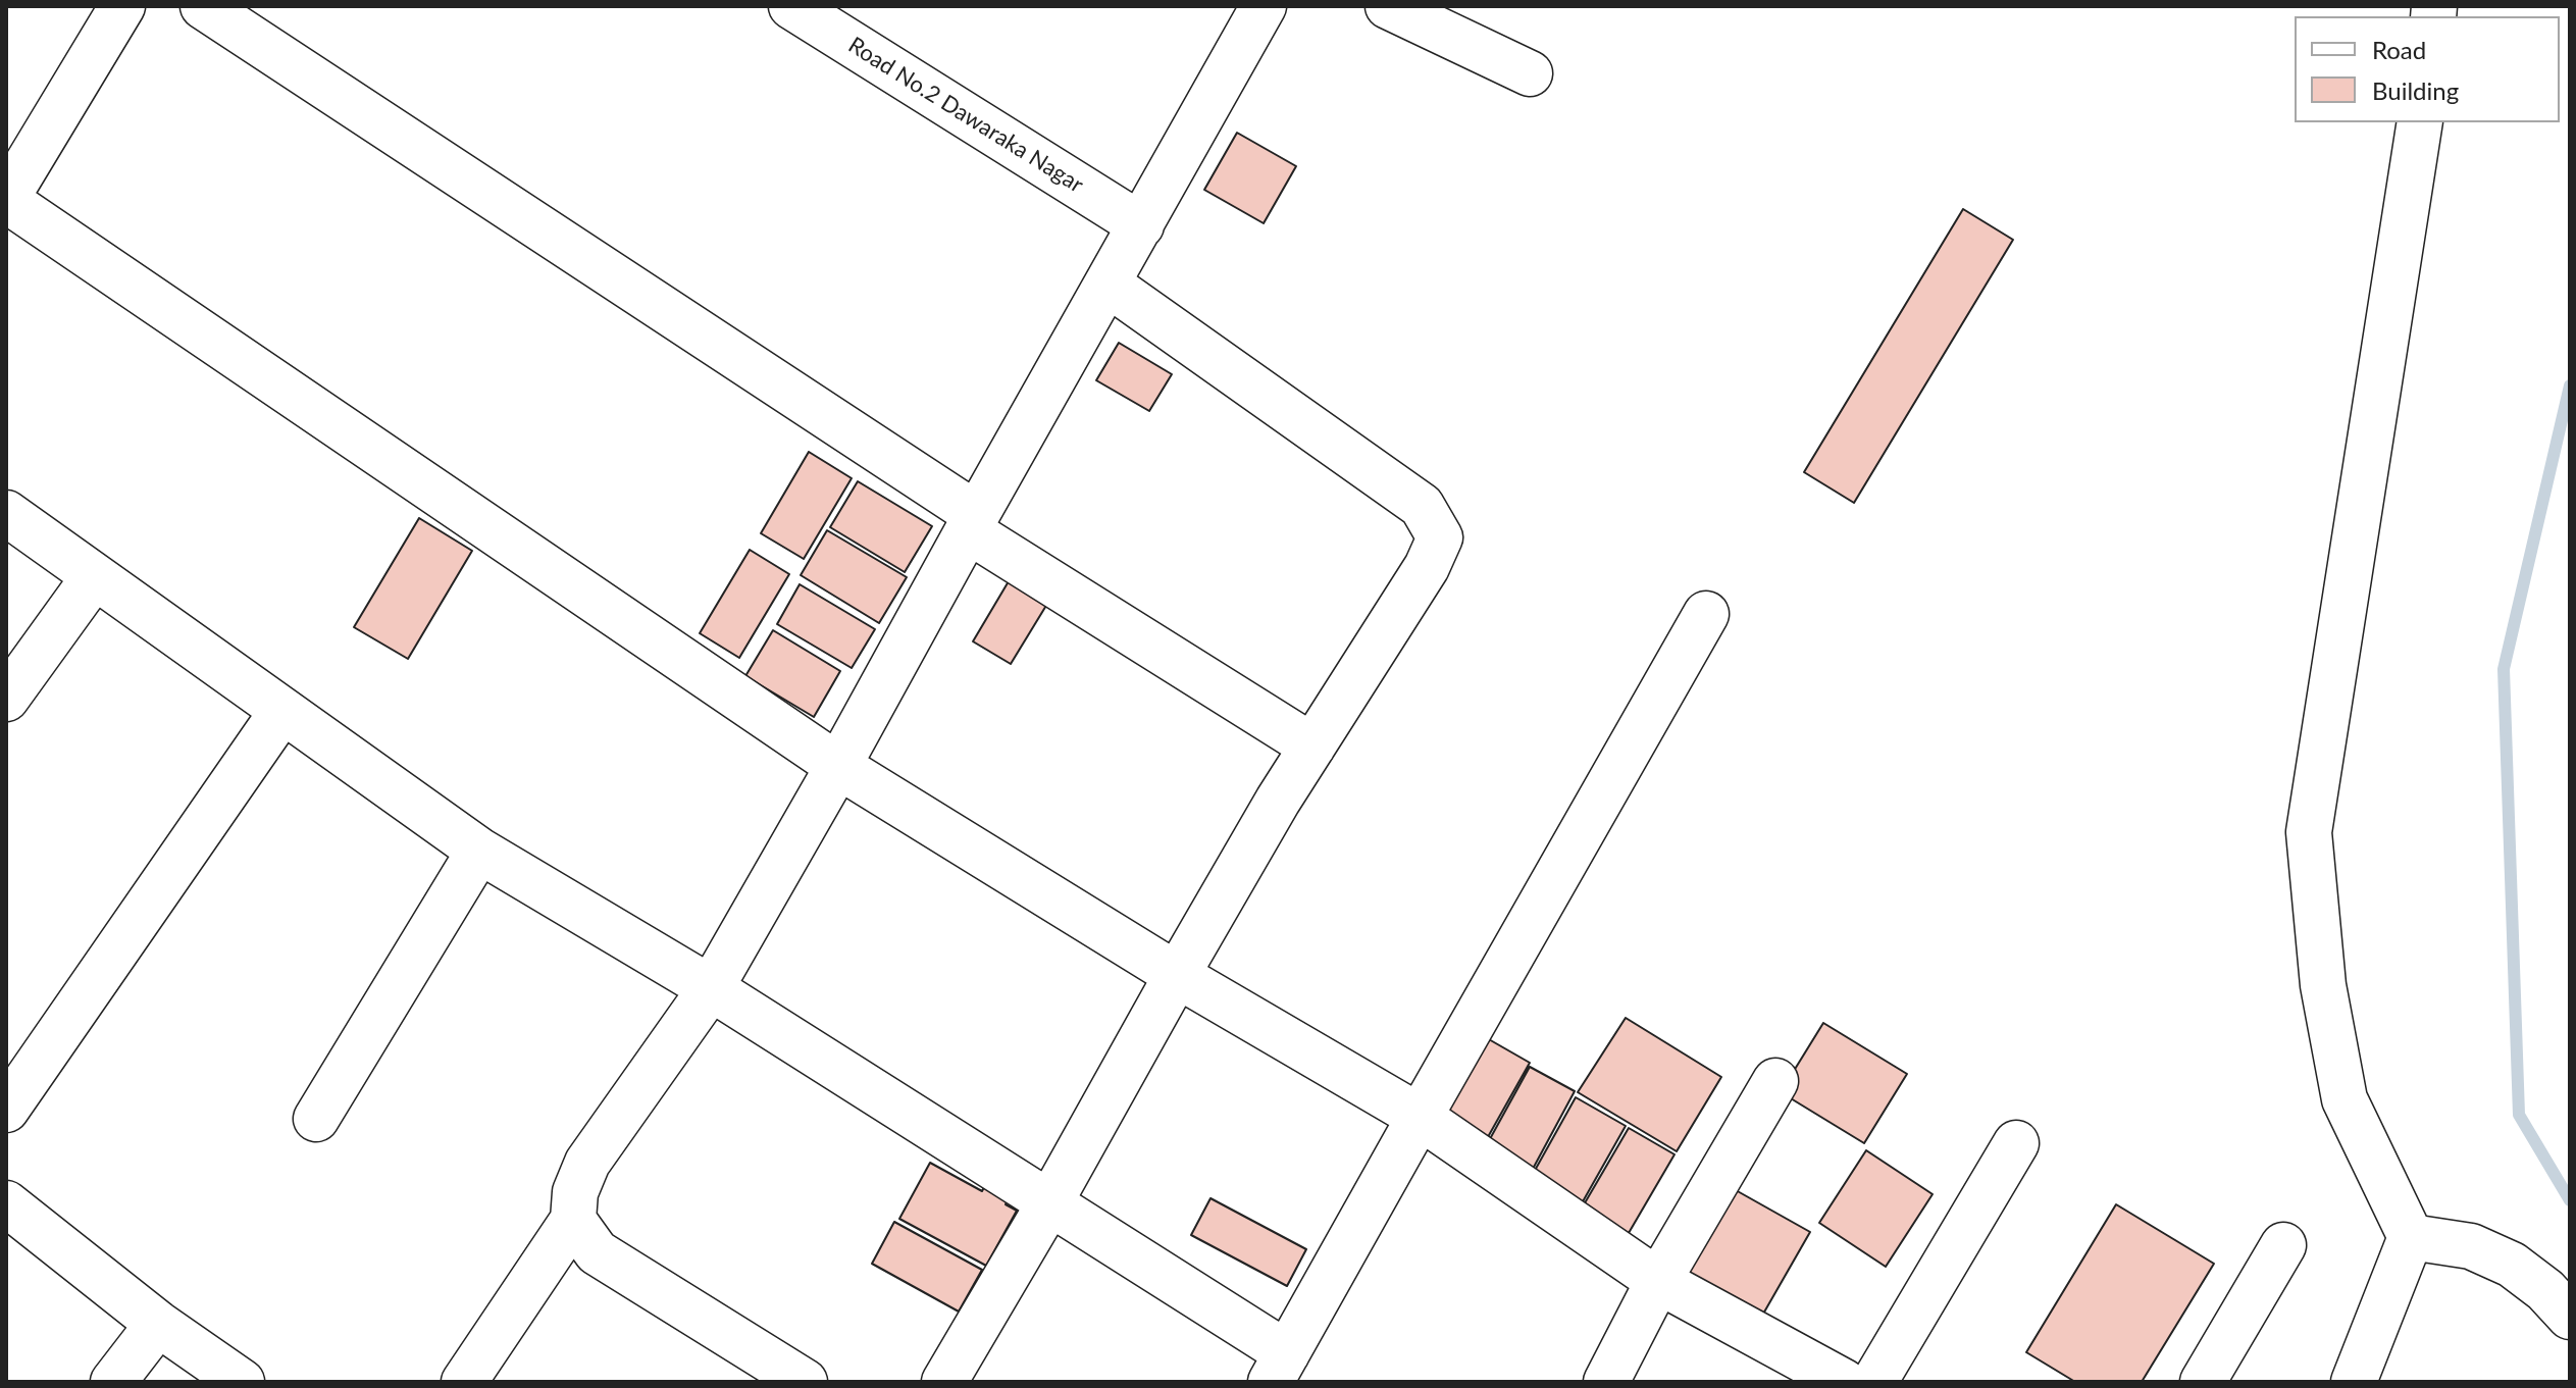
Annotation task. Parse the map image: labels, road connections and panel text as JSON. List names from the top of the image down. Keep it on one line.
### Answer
{"streets":{"street":["Road No.2 Dawaraka Nagar"]},"legend":["Road","Building"]}
